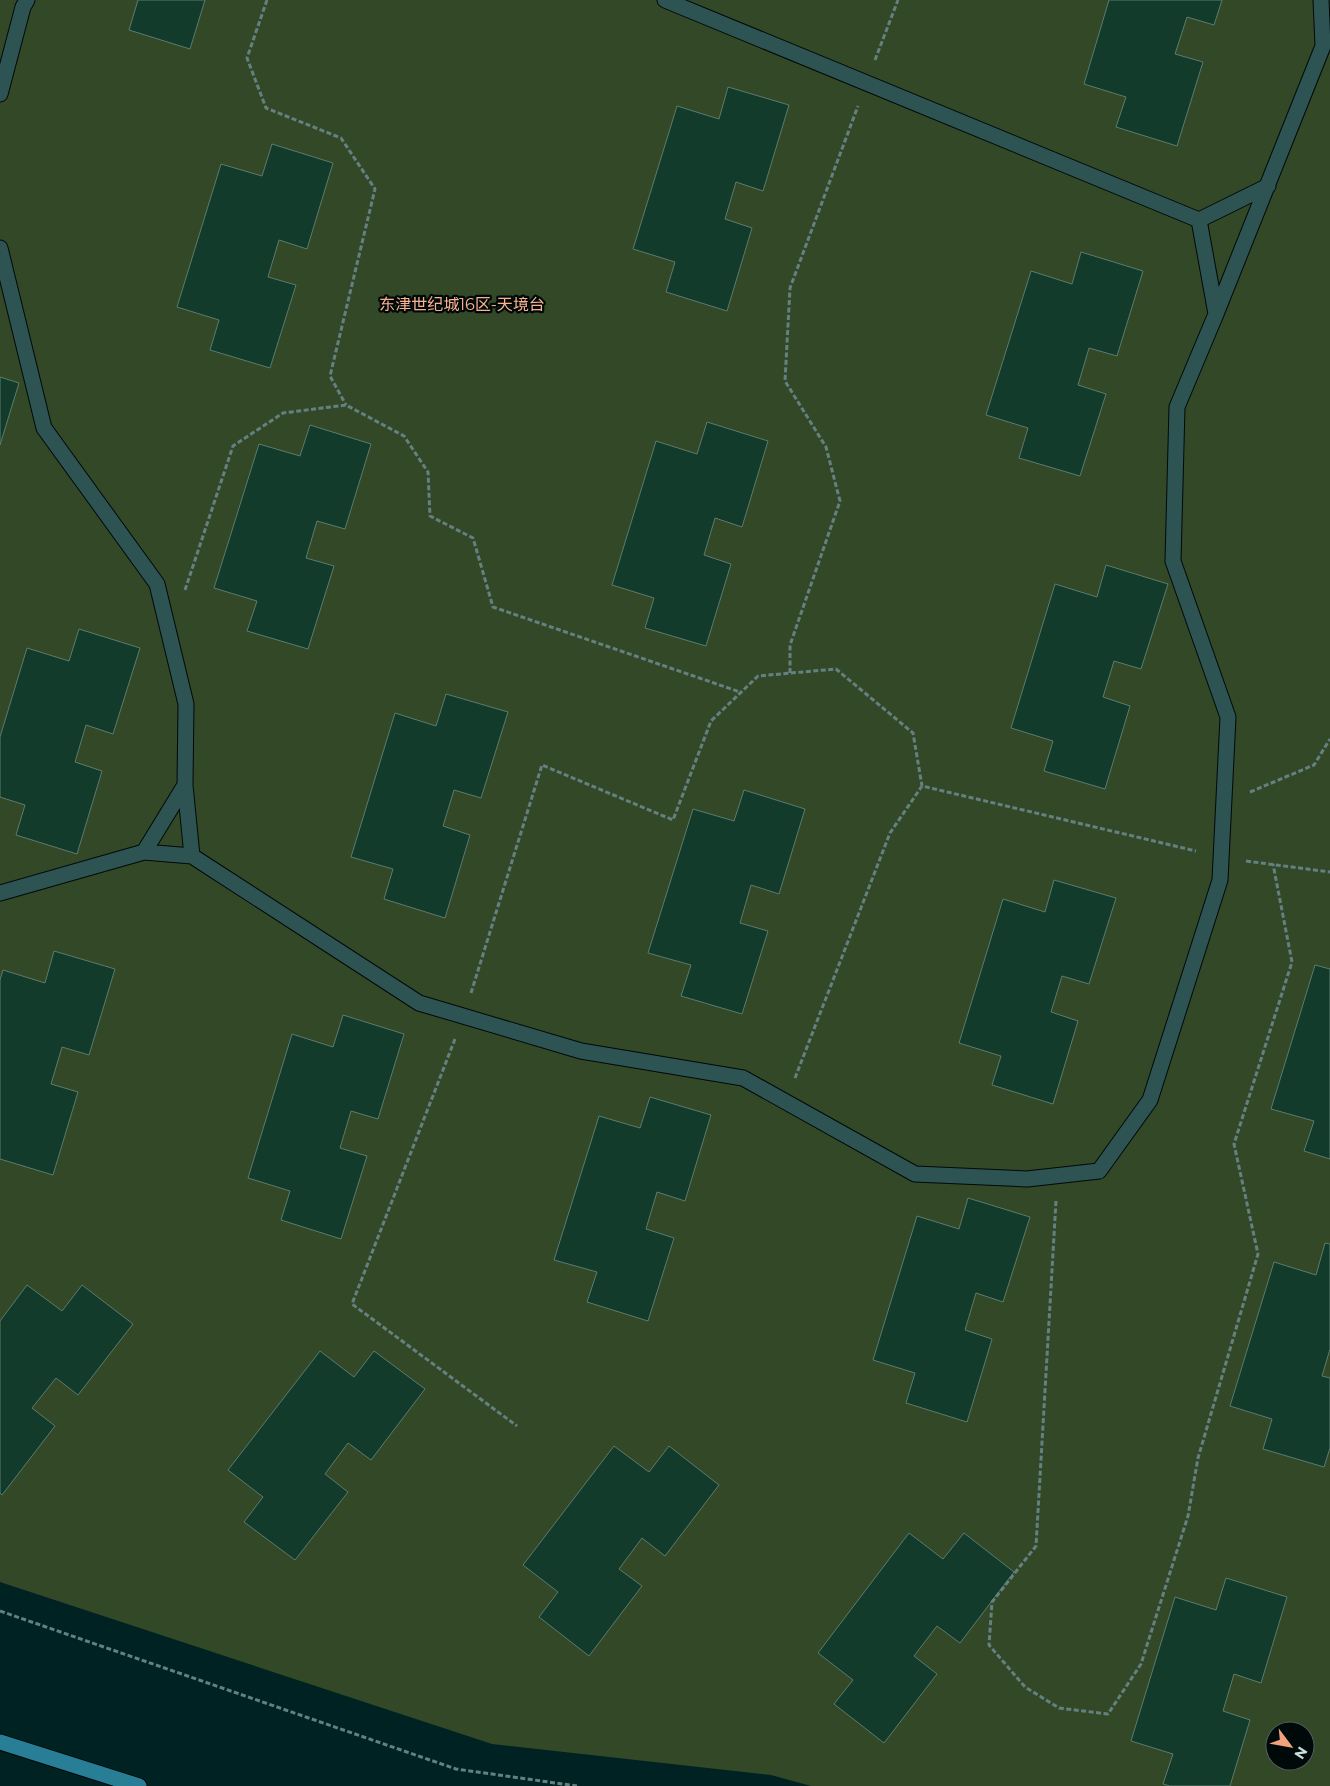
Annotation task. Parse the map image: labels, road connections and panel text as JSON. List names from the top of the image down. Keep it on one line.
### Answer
{"districts":["东津世纪城16区-天境台"],"north":"bottom right"}
